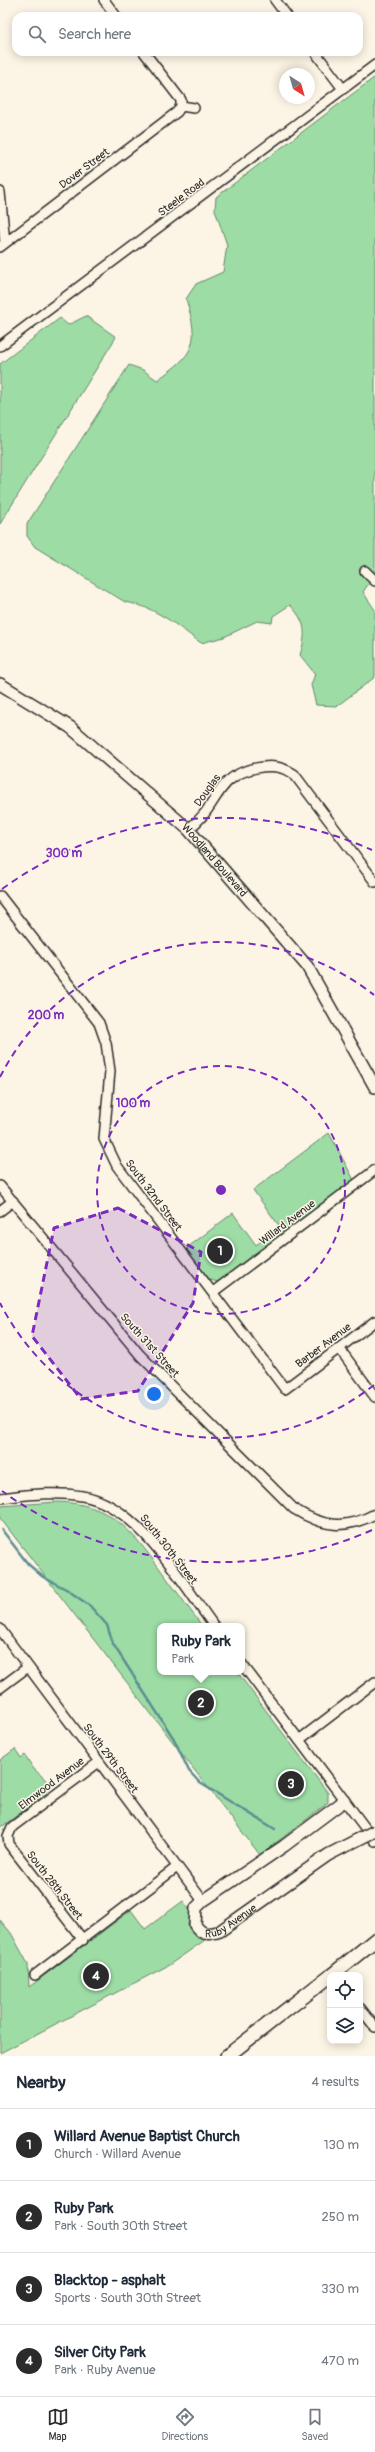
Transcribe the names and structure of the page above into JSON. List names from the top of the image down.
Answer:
{
  "streets": {
    "street": [
      "Dover Street",
      "Steele Road",
      "Douglas",
      "Woodland Boulevard",
      "South 32nd Street",
      "Willard Avenue",
      "South 31st Street",
      "Barber Avenue",
      "South 30th Street",
      "South 29th Street",
      "Elmwood Avenue",
      "South 28th Street",
      "Ruby Avenue"
    ]
  },
  "crossings": [
    ["Douglas", "Woodland Boulevard"],
    ["South 32nd Street", "Willard Avenue"],
    ["South 32nd Street", "Barber Avenue"],
    ["South 29th Street", "Elmwood Avenue"],
    ["South 29th Street", "Ruby Avenue"],
    ["Elmwood Avenue", "South 28th Street"]
  ],
  "north": "bottom right",
  "page": {
    "search": "Search here",
    "pins": [
      "1",
      "2",
      "3",
      "4"
    ],
    "popup": ["Ruby Park", "Park"],
    "heading": ["Nearby", "4 results"],
    "list": [
      {
        "mark": "1",
        "name": "Willard Avenue Baptist Church",
        "note": "Church · Willard Avenue",
        "value": "130 m"
      },
      {
        "mark": "2",
        "name": "Ruby Park",
        "note": "Park · South 30th Street",
        "value": "250 m"
      },
      {
        "mark": "3",
        "name": "Blacktop - asphalt",
        "note": "Sports · South 30th Street",
        "value": "330 m"
      },
      {
        "mark": "4",
        "name": "Silver City Park",
        "note": "Park · Ruby Avenue",
        "value": "470 m"
      }
    ],
    "nav": ["Map", "Directions", "Saved"]
  },
  "rings": ["300 m", "200 m", "100 m"]
}
